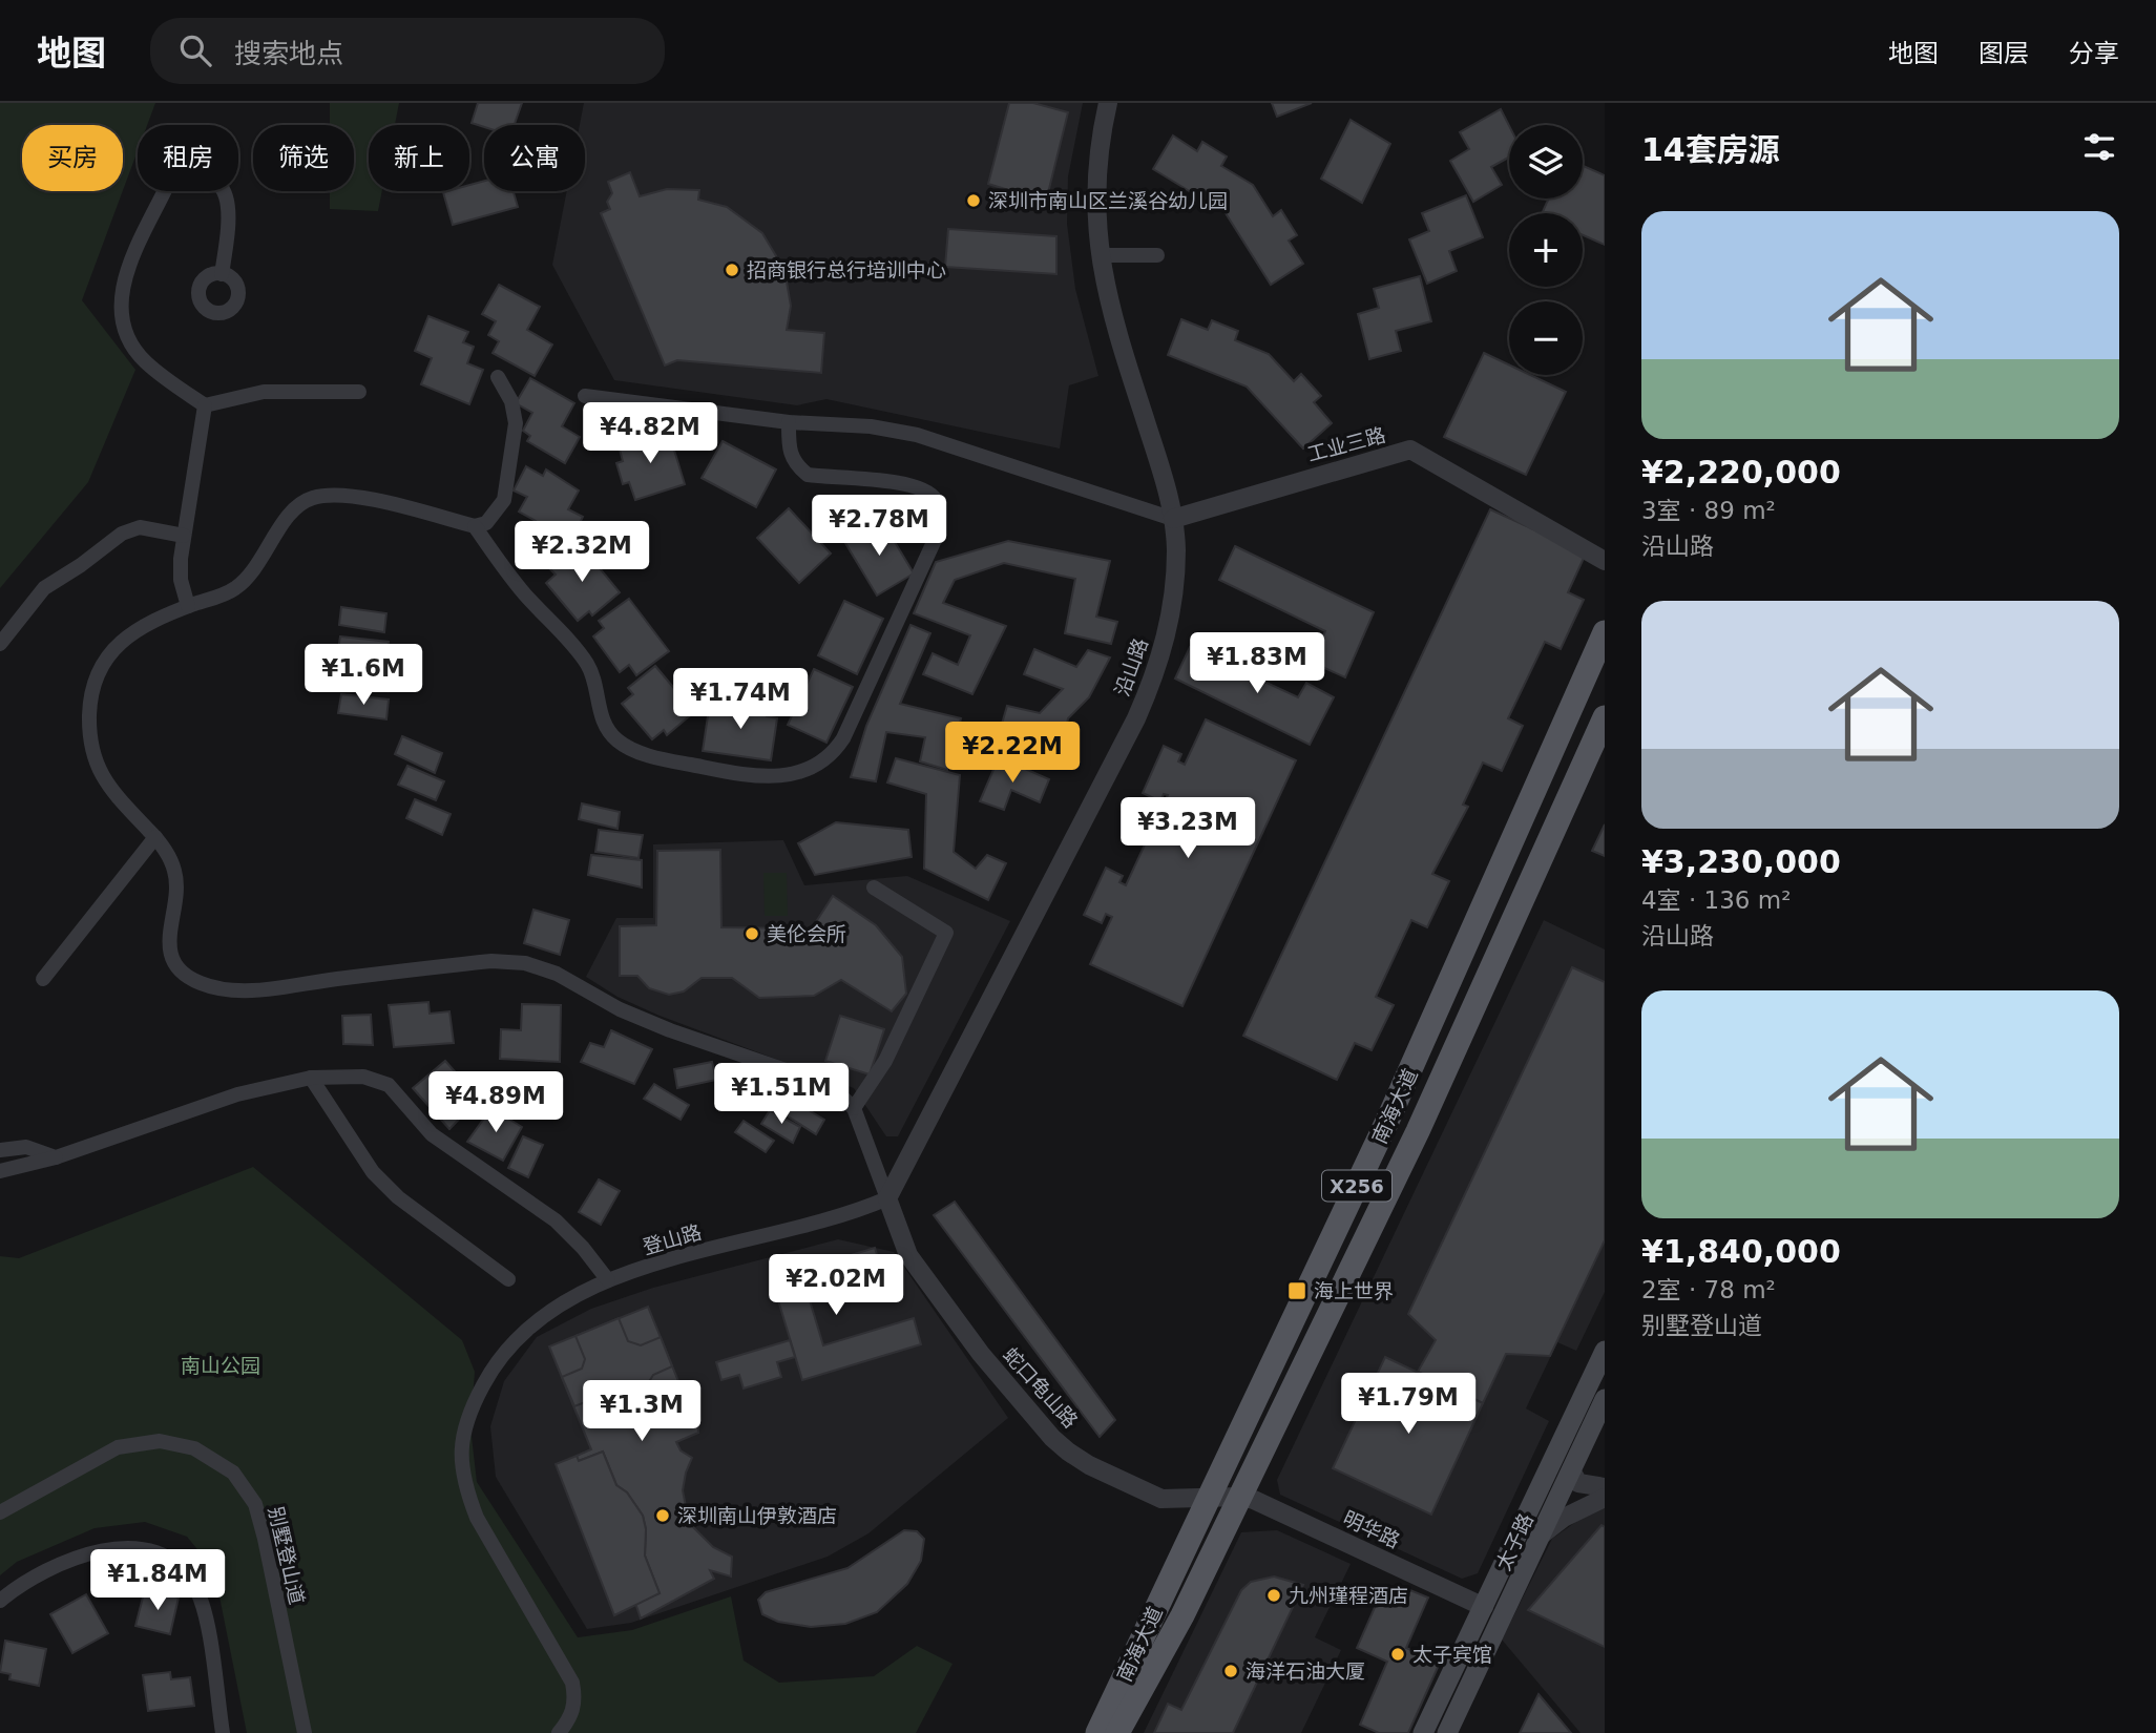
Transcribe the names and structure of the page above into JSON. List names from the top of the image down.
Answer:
{
  "streets": {
    "main road": ["南海大道", "X256", "太子路"],
    "street": [
      "工业三路",
      "沿山路",
      "登山路",
      "蛇口龟山路",
      "明华路",
      "别墅登山道"
    ]
  },
  "crossings": [
    ["工业三路", "沿山路"],
    ["沿山路", "登山路"],
    ["沿山路", "蛇口龟山路"],
    ["南海大道", "蛇口龟山路"],
    ["南海大道", "明华路"],
    ["登山路", "蛇口龟山路"],
    ["蛇口龟山路", "明华路"],
    ["明华路", "太子路"]
  ],
  "parks": ["南山公园"],
  "places": {
    "other": [
      "深圳市南山区兰溪谷幼儿园",
      "招商银行总行培训中心",
      "美伦会所",
      "深圳南山伊敦酒店",
      "九州瑾程酒店",
      "太子宾馆",
      "海洋石油大厦"
    ],
    "transit": ["海上世界"]
  },
  "page": {
    "header": "地图",
    "search": "搜索地点",
    "nav": ["地图", "图层", "分享"],
    "heading": "14套房源",
    "map_buttons": ["+", "−"],
    "chip": [
      "买房",
      "租房",
      "筛选",
      "新上",
      "公寓"
    ],
    "list": [
      {
        "name": "¥2,220,000",
        "note": "3室 · 89 m² · 沿山路"
      },
      {
        "name": "¥3,230,000",
        "note": "4室 · 136 m² · 沿山路"
      },
      {
        "name": "¥1,840,000",
        "note": "2室 · 78 m² · 别墅登山道"
      }
    ],
    "price": [
      "¥4.82M",
      "¥2.78M",
      "¥2.32M",
      "¥1.83M",
      "¥1.6M",
      "¥1.74M",
      "¥2.22M",
      "¥3.23M",
      "¥1.51M",
      "¥4.89M",
      "¥2.02M",
      "¥1.79M",
      "¥1.3M",
      "¥1.84M"
    ]
  }
}
